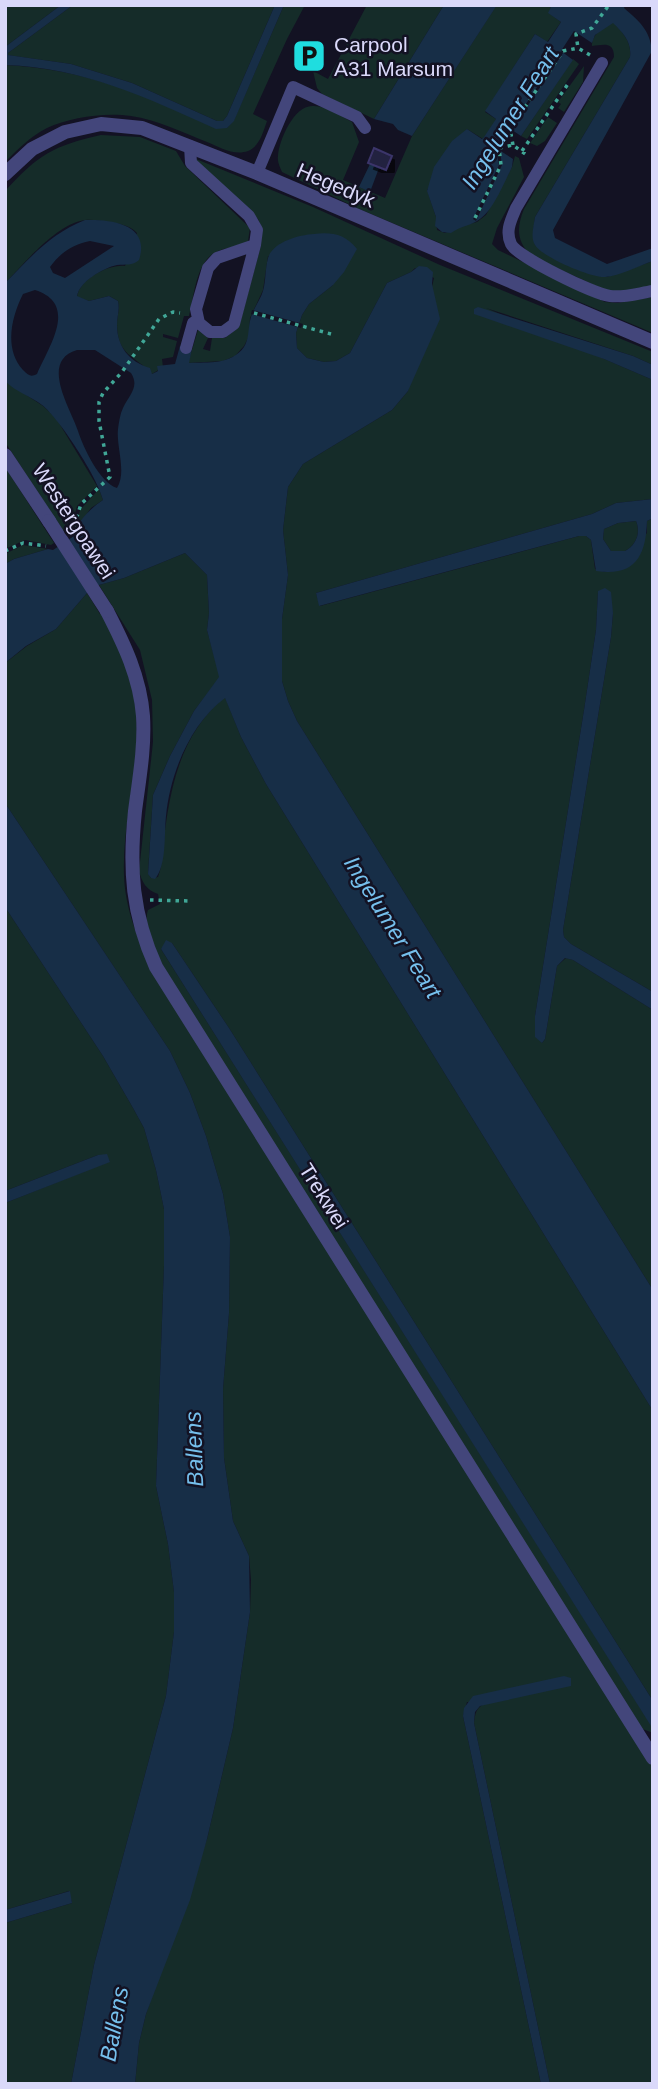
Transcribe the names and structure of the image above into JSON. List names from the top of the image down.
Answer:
{
  "streets": {
    "street": ["Hegedyk", "Westergoawei", "Trekwei"]
  },
  "crossings": [
    ["Westergoawei", "Trekwei"]
  ],
  "water": ["Ingelumer Feart", "Ballens"],
  "places": {
    "parking": ["Carpool A31 Marsum"]
  }
}
